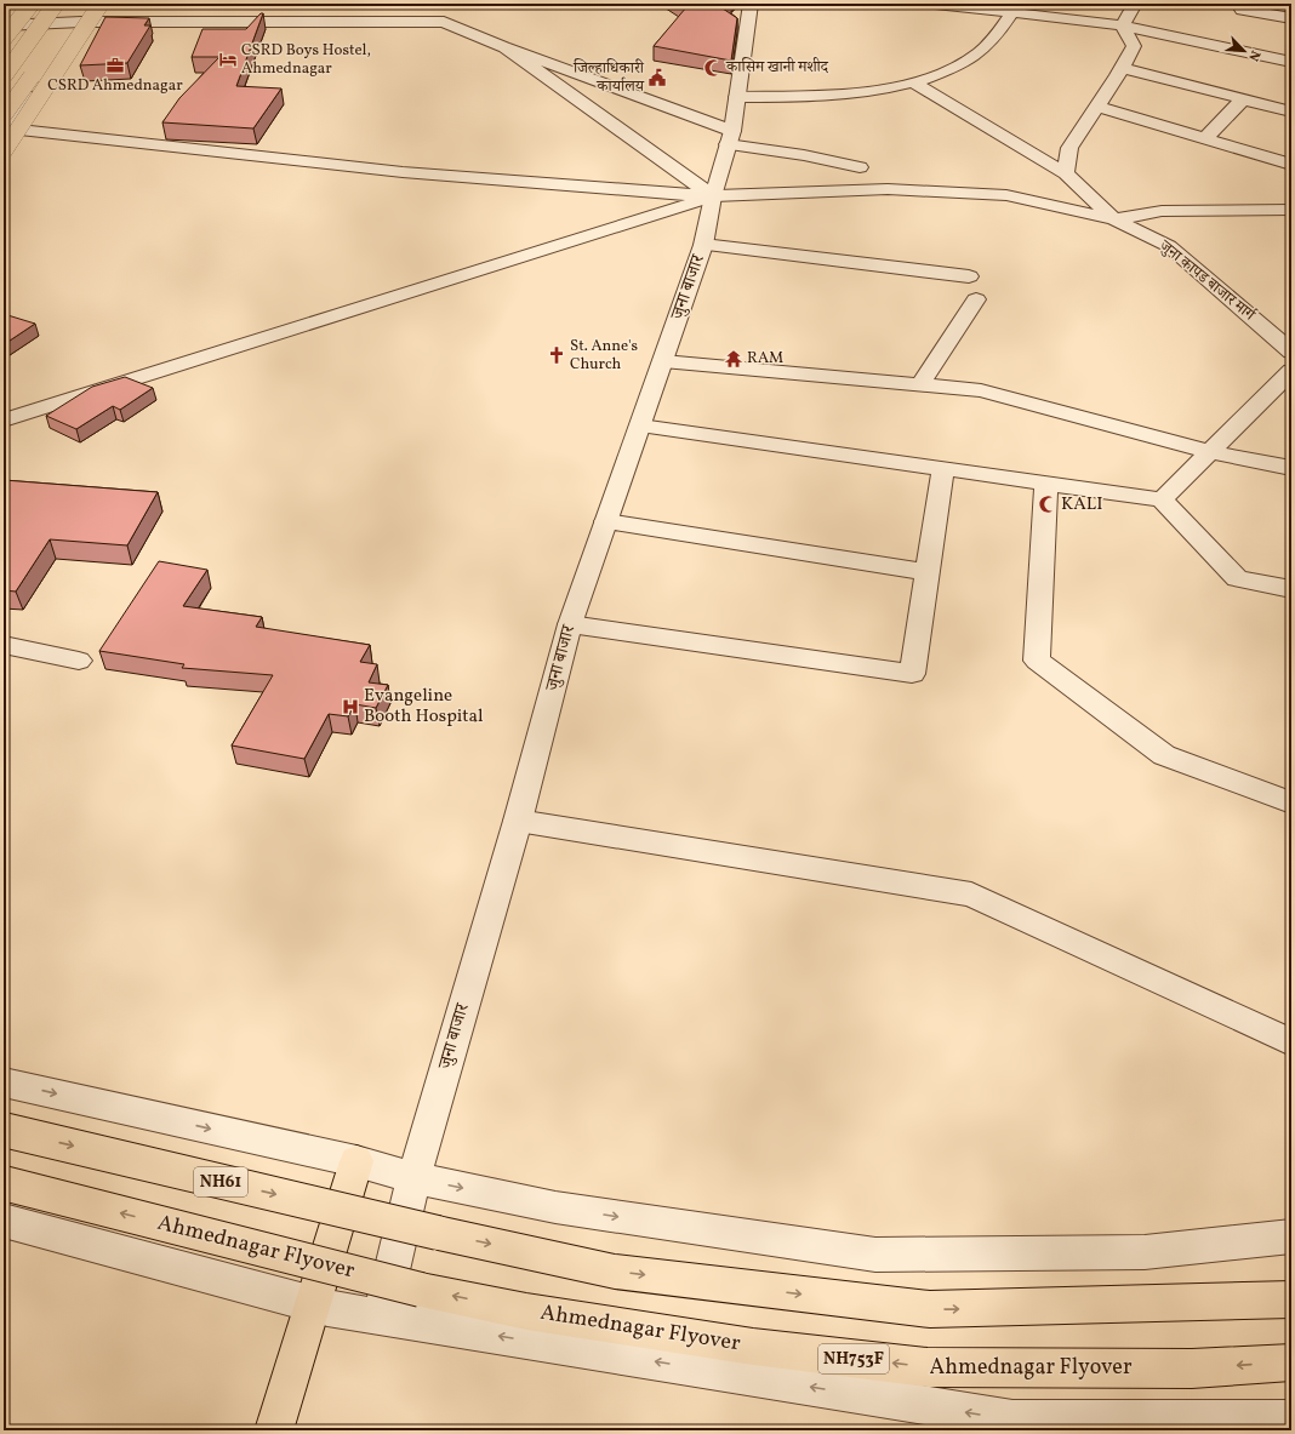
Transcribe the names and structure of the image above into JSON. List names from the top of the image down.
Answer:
{
  "streets": {
    "main road": ["NH61", "Ahmednagar Flyover", "NH753F"],
    "street": ["जुना कापड बाजार मार्ग", "जुना बाजार"]
  },
  "places": {
    "hotel": ["CSRD Boys Hostel, Ahmednagar"],
    "office": ["CSRD Ahmednagar"],
    "mosque": ["कासिम खानी मशीद", "KALI"],
    "public building": ["जिल्हाधिकारी कार्यालय"],
    "church": ["St. Anne's Church"],
    "temple": ["RAM"],
    "hospital": ["Evangeline Booth Hospital"]
  },
  "north": "bottom right"
}
